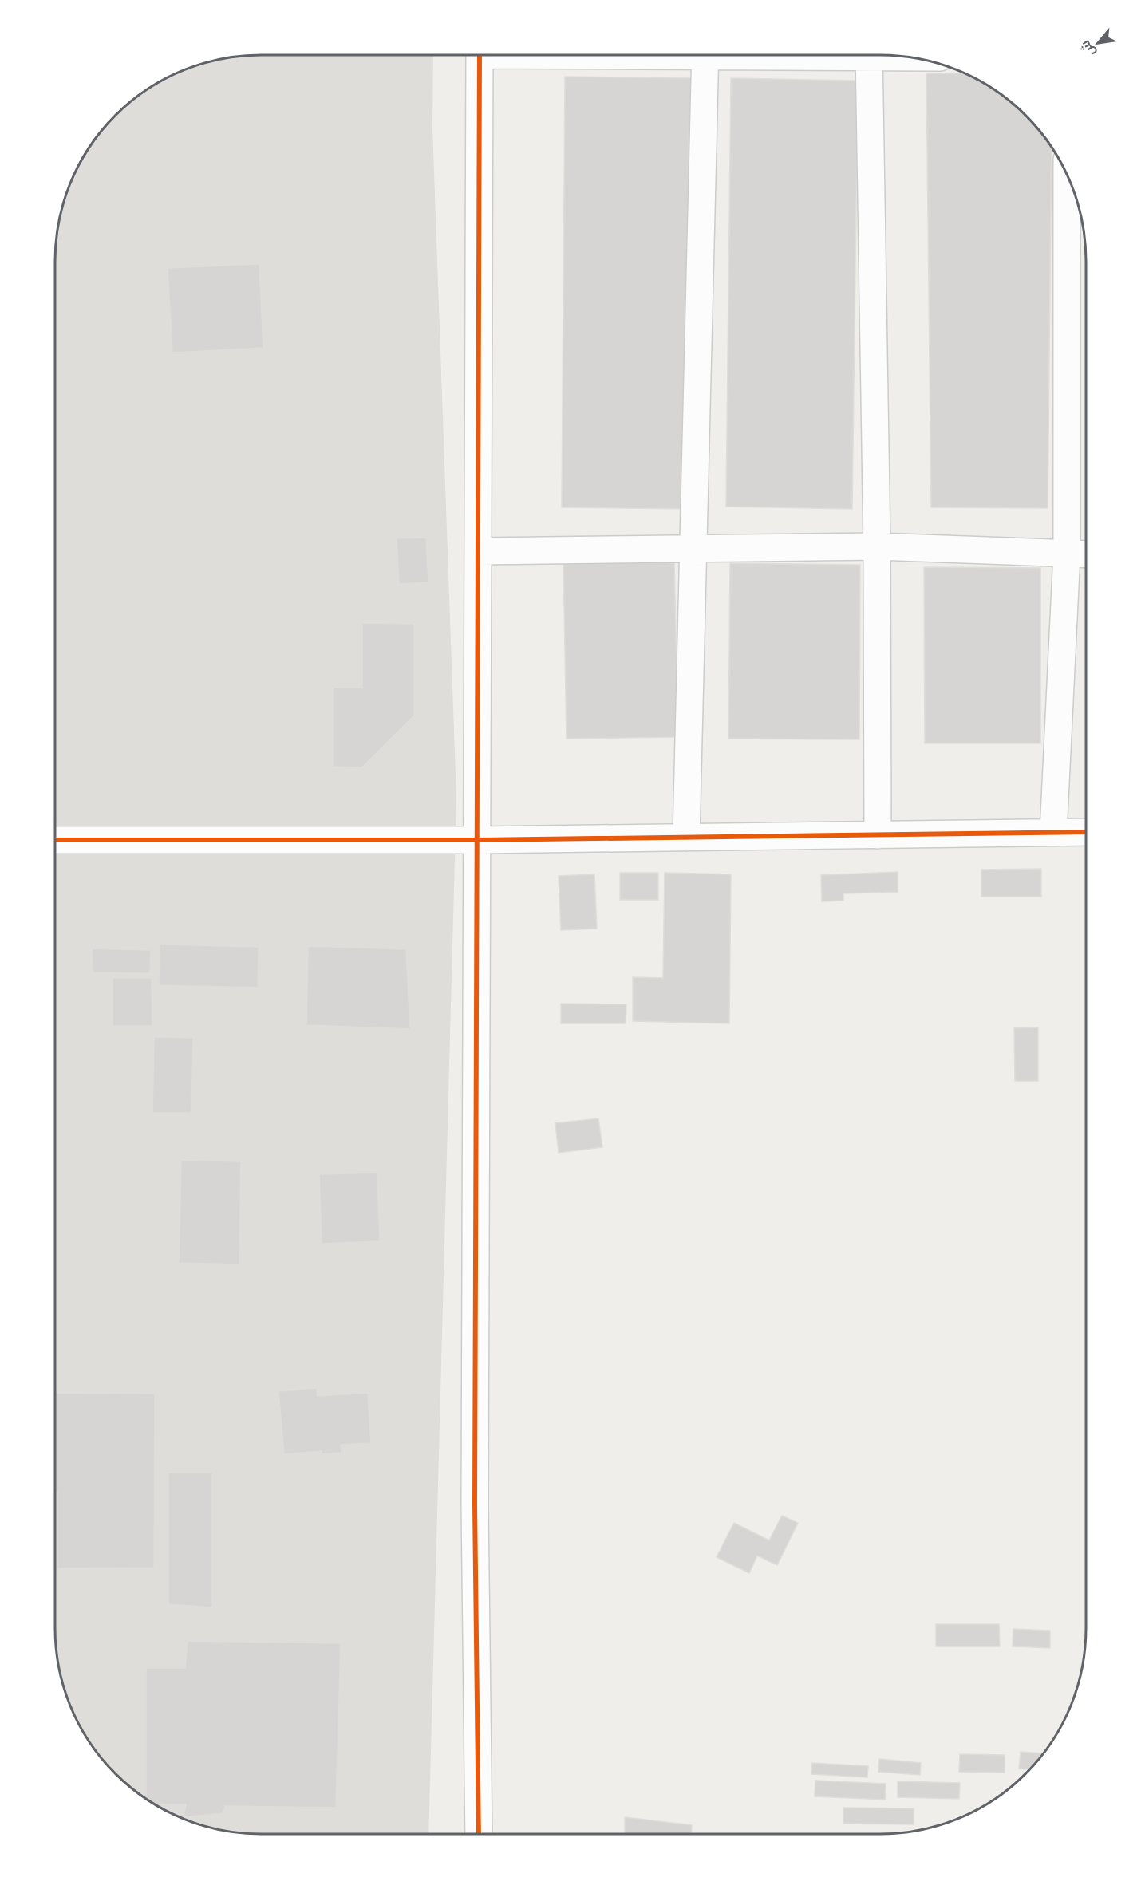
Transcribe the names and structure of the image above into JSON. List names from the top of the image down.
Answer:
{
  "north": "bottom left"
}
